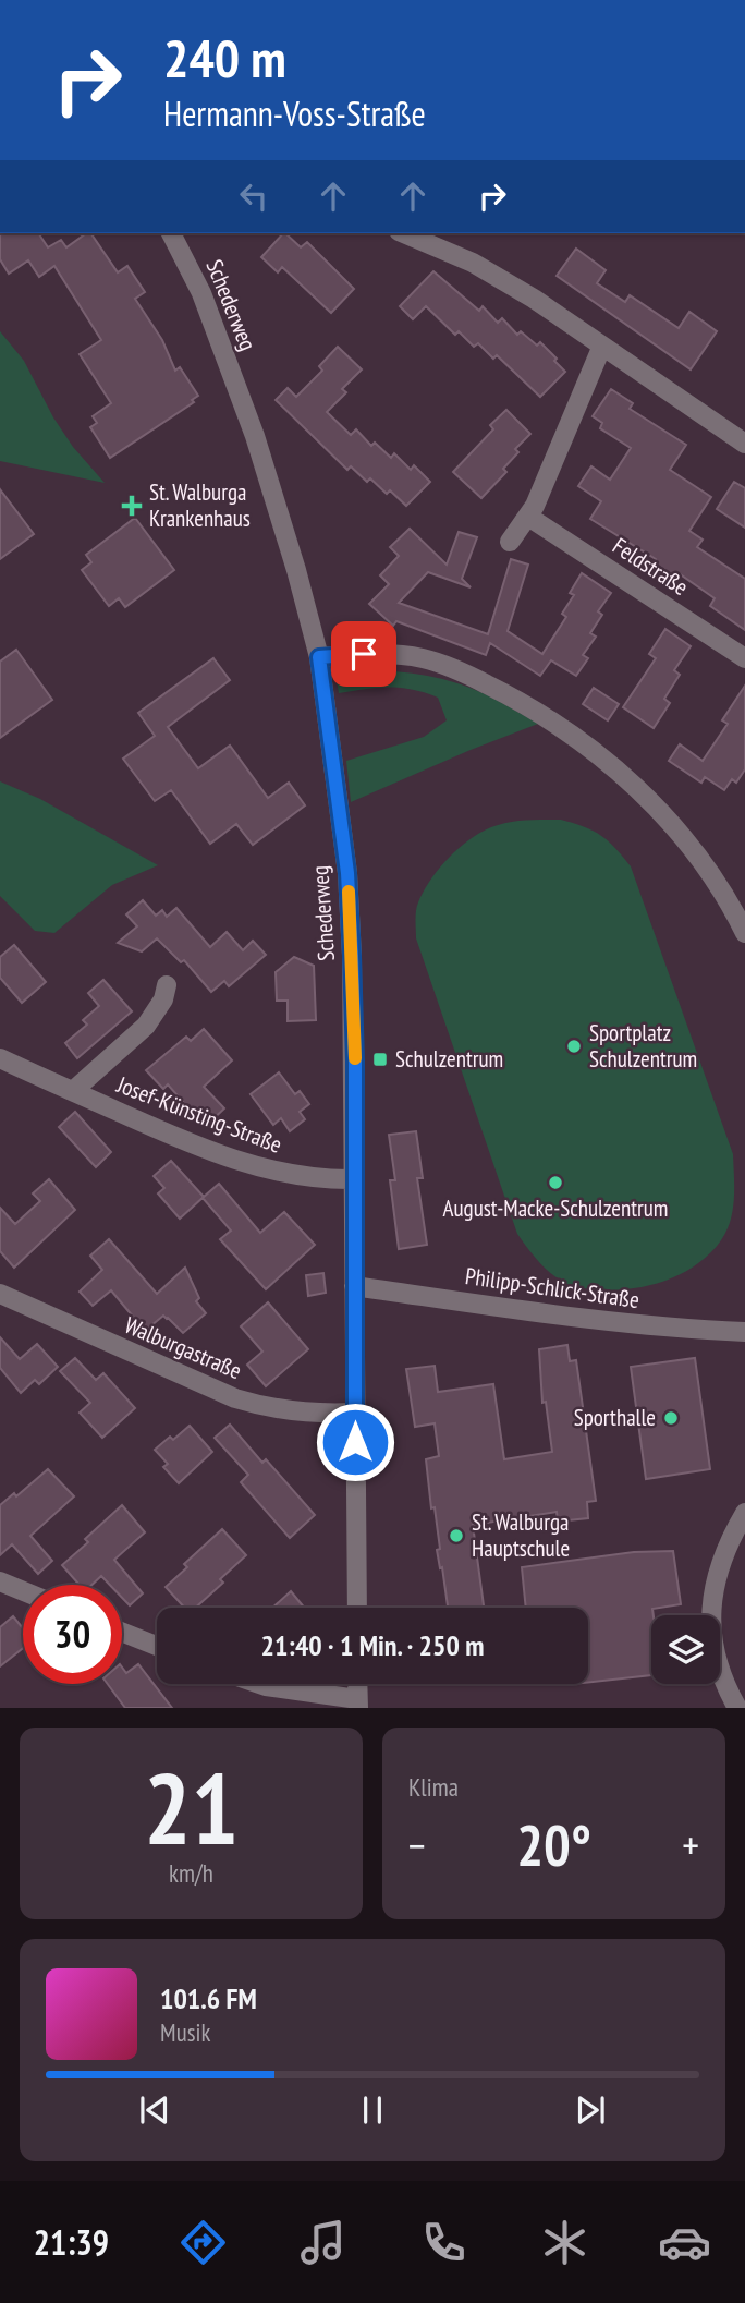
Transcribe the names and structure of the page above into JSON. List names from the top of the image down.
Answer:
{
  "streets": {
    "street": [
      "Schederweg",
      "Feldstraße",
      "Josef-Künsting-Straße",
      "Philipp-Schlick-Straße",
      "Walburgastraße"
    ]
  },
  "crossings": [
    ["Schederweg", "Josef-Künsting-Straße"],
    ["Schederweg", "Philipp-Schlick-Straße"],
    ["Schederweg", "Walburgastraße"]
  ],
  "places": {
    "health": ["St. Walburga Krankenhaus"],
    "other": [
      "Sportplatz Schulzentrum",
      "August-Macke-Schulzentrum",
      "Sporthalle",
      "St. Walburga Hauptschule"
    ],
    "transit": ["Schulzentrum"]
  },
  "page": {
    "turn": ["240 m", "Hermann-Voss-Straße"],
    "limit": "30",
    "trip": "21:40 · 1 Min. · 250 m",
    "tile": [
      ["21", "km/h"],
      "Klima"
    ],
    "heat": ["−", "20°", "+"],
    "song": ["101.6 FM", "Musik"],
    "tabs": "21:39"
  }
}
